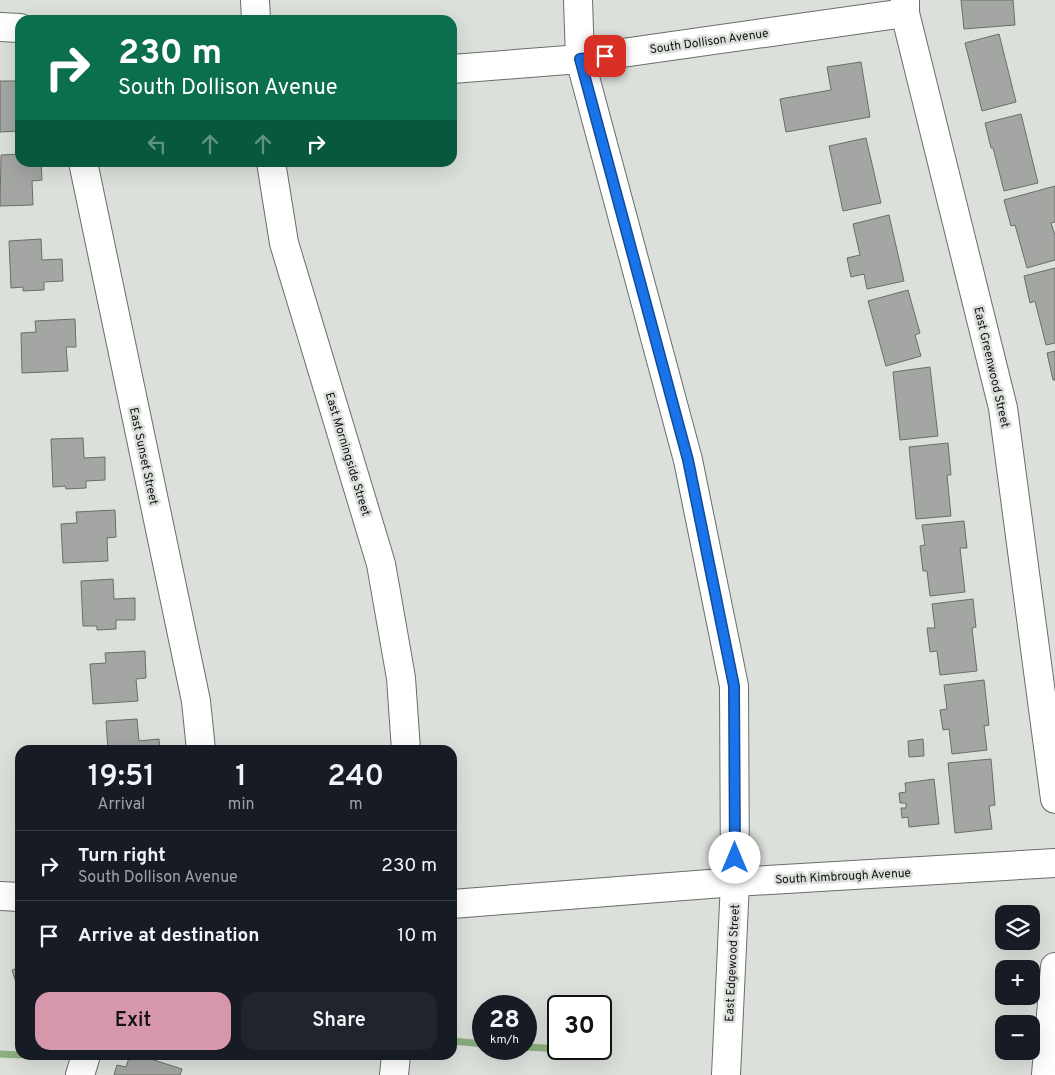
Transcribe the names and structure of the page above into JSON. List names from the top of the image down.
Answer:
{
  "streets": {
    "street": [
      "South Dollison Avenue",
      "East Greenwood Street",
      "East Morningside Street",
      "East Sunset Street",
      "South Kimbrough Avenue",
      "East Edgewood Street"
    ]
  },
  "crossings": [
    ["South Dollison Avenue", "East Greenwood Street"],
    ["South Dollison Avenue", "East Edgewood Street"],
    ["South Kimbrough Avenue", "East Edgewood Street"]
  ],
  "page": {
    "turn": ["230 m", "South Dollison Avenue"],
    "eta": [
      "19:51",
      "Arrival",
      "1",
      "min",
      "240",
      "m"
    ],
    "list": [
      {
        "name": "Turn right",
        "note": "South Dollison Avenue",
        "value": "230 m"
      },
      {
        "name": "Arrive at destination",
        "value": "10 m"
      }
    ],
    "map_buttons": ["+", "−"],
    "buttons": ["Exit", "Share"],
    "speed": "28 km/h",
    "limit": "30"
  }
}
